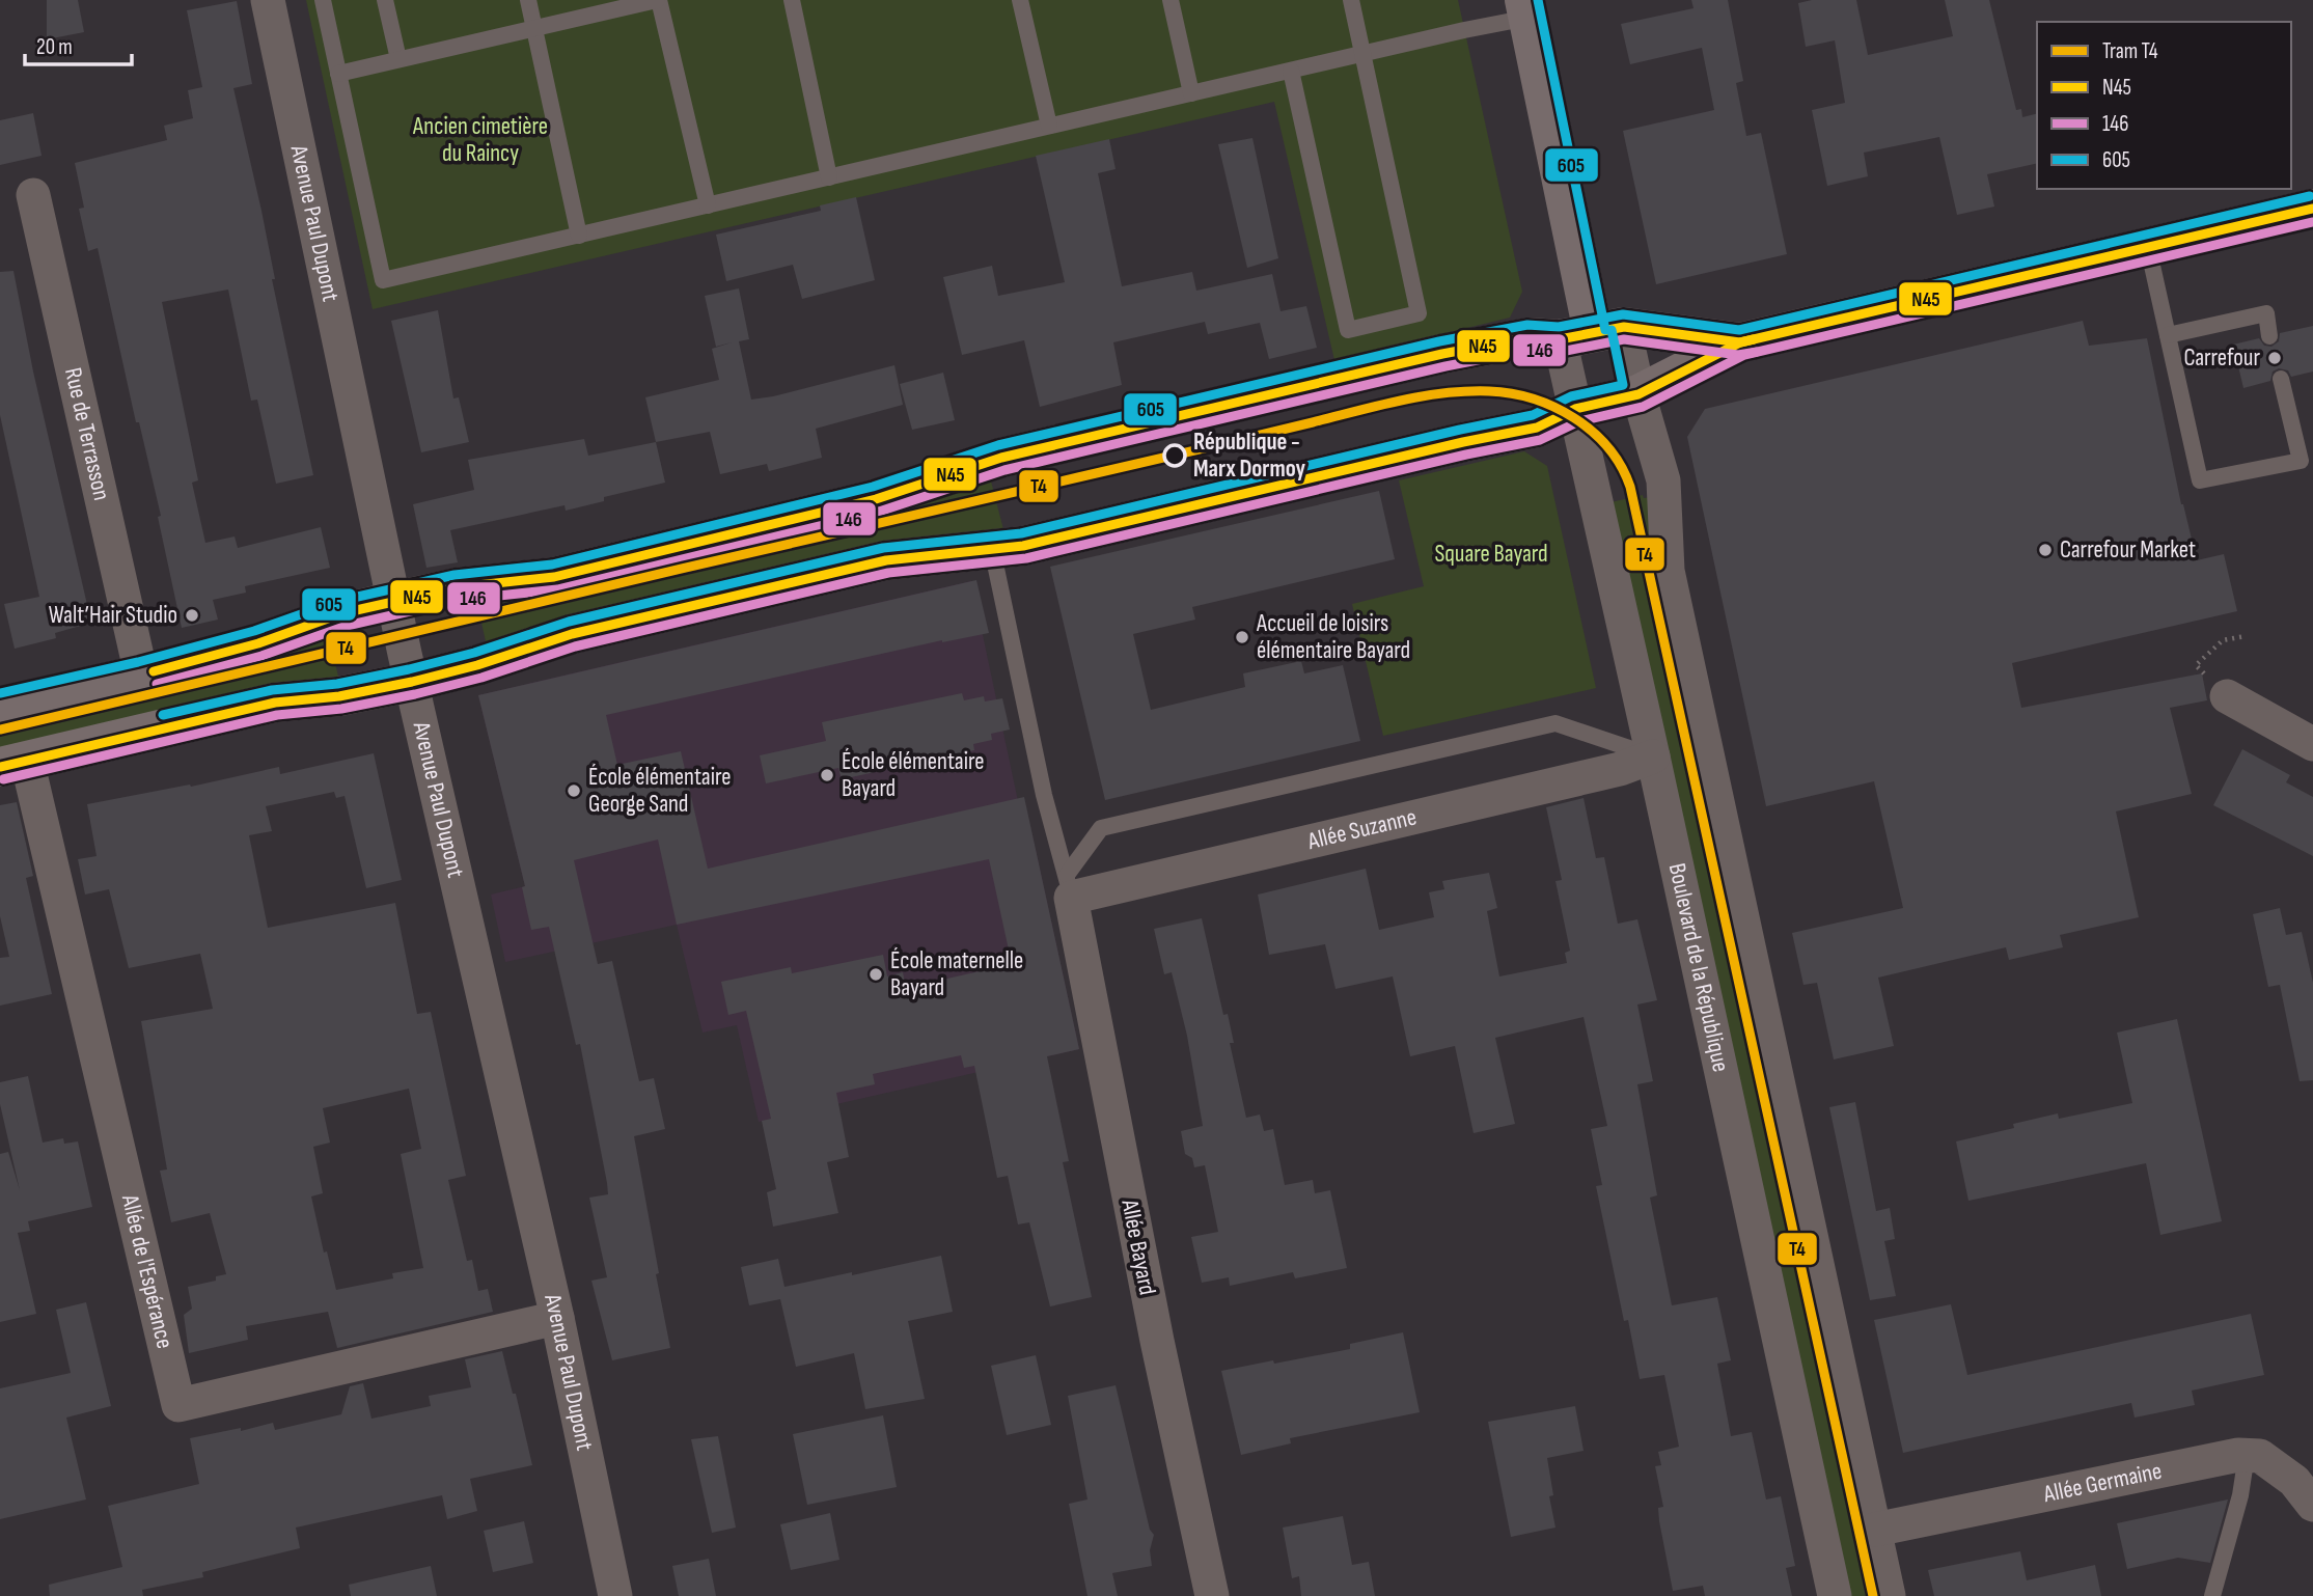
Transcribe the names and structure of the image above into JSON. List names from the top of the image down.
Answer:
{
  "streets": {
    "main road": ["Boulevard de la République"],
    "street": [
      "Avenue Paul Dupont",
      "Rue de Terrasson",
      "Allée Suzanne",
      "Allée Bayard",
      "Allée de l'Espérance",
      "Allée Germaine"
    ]
  },
  "crossings": [
    ["Avenue Paul Dupont", "Allée de l'Espérance"],
    ["Allée Suzanne", "Boulevard de la République"],
    ["Allée Suzanne", "Allée Bayard"],
    ["Boulevard de la République", "Allée Germaine"]
  ],
  "parks": ["Ancien cimetière du Raincy", "Square Bayard"],
  "places": [
    "Carrefour",
    "République - Marx Dormoy",
    "Carrefour Market",
    "Walt’Hair Studio",
    "Accueil de loisirs élémentaire Bayard",
    "École élémentaire Bayard",
    "École élémentaire George Sand",
    "École maternelle Bayard"
  ],
  "lines": [
    "transit line 605",
    "transit line N45",
    "transit line 146",
    "tram line T4"
  ],
  "legend": [
    "Tram T4",
    "N45",
    "146",
    "605"
  ],
  "scale_bar": "20 m"
}
